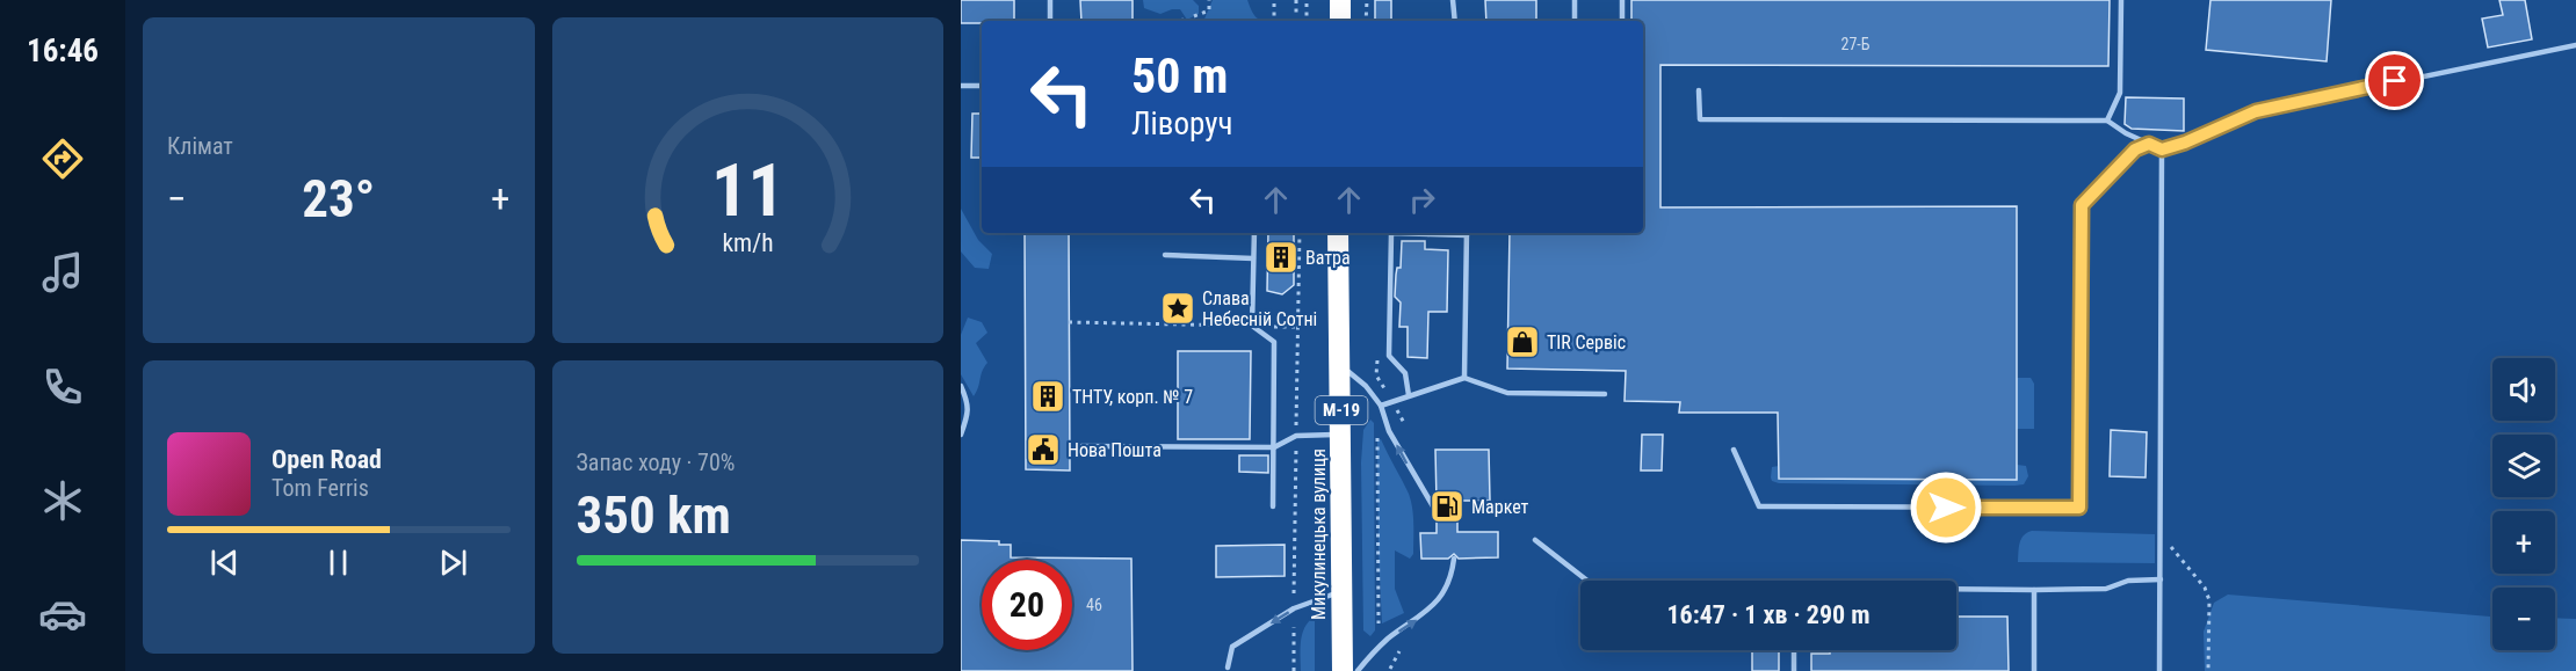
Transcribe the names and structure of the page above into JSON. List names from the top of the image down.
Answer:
{
  "streets": {
    "highway": ["М-19", "Микулинецька вулиця"]
  },
  "places": {
    "building": ["Ватра", "ТНТУ, корп. № 7"],
    "place": ["Слава Небесній Сотні"],
    "shop": ["TIR Сервіс"],
    "public building": ["Нова Пошта"],
    "fuel station": ["Маркет"]
  },
  "house_numbers": ["27-Б", "46"],
  "page": {
    "tabs": "16:46",
    "tile": [
      "Клімат",
      ["Запас ходу · 70%", "350 km"]
    ],
    "turn": ["50 m", "Ліворуч"],
    "heat": ["−", "23°", "+"],
    "map_buttons": ["+", "−"],
    "song": ["Open Road", "Tom Ferris"],
    "limit": "20",
    "trip": "16:47 · 1 хв · 290 m",
    "gauge": ["11", "km/h"]
  }
}
